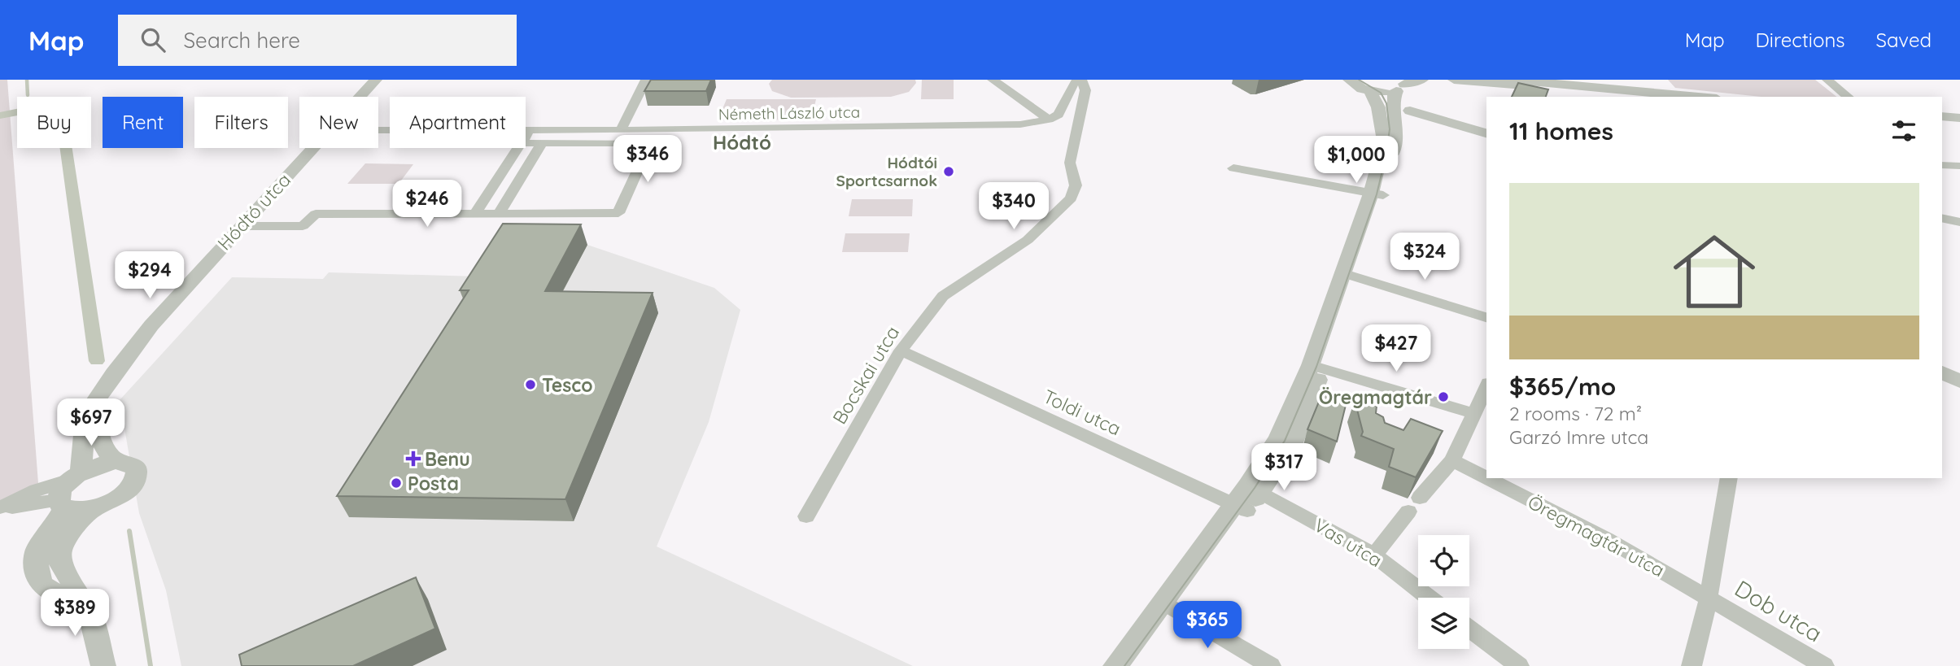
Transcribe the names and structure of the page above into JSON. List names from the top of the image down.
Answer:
{
  "streets": {
    "street": [
      "Németh László utca",
      "Hódtó utca",
      "Bocskai utca",
      "Toldi utca",
      "Öregmagtár utca",
      "Vas utca",
      "Dob utca"
    ]
  },
  "crossings": [
    ["Bocskai utca", "Toldi utca"],
    ["Öregmagtár utca", "Dob utca"]
  ],
  "districts": ["Hódtó"],
  "places": {
    "other": [
      "Hódtói Sportcsarnok",
      "Tesco",
      "Öregmagtár",
      "Posta"
    ],
    "health": ["Benu"]
  },
  "page": {
    "header": "Map",
    "search": "Search here",
    "nav": ["Map", "Directions", "Saved"],
    "chip": [
      "Buy",
      "Rent",
      "Filters",
      "New",
      "Apartment"
    ],
    "heading": "11 homes",
    "price": [
      "$346",
      "$1,000",
      "$246",
      "$340",
      "$324",
      "$294",
      "$427",
      "$697",
      "$317",
      "$389",
      "$365"
    ],
    "list": [
      {
        "name": "$365/mo",
        "note": "2 rooms · 72 m² · Garzó Imre utca"
      }
    ]
  }
}
